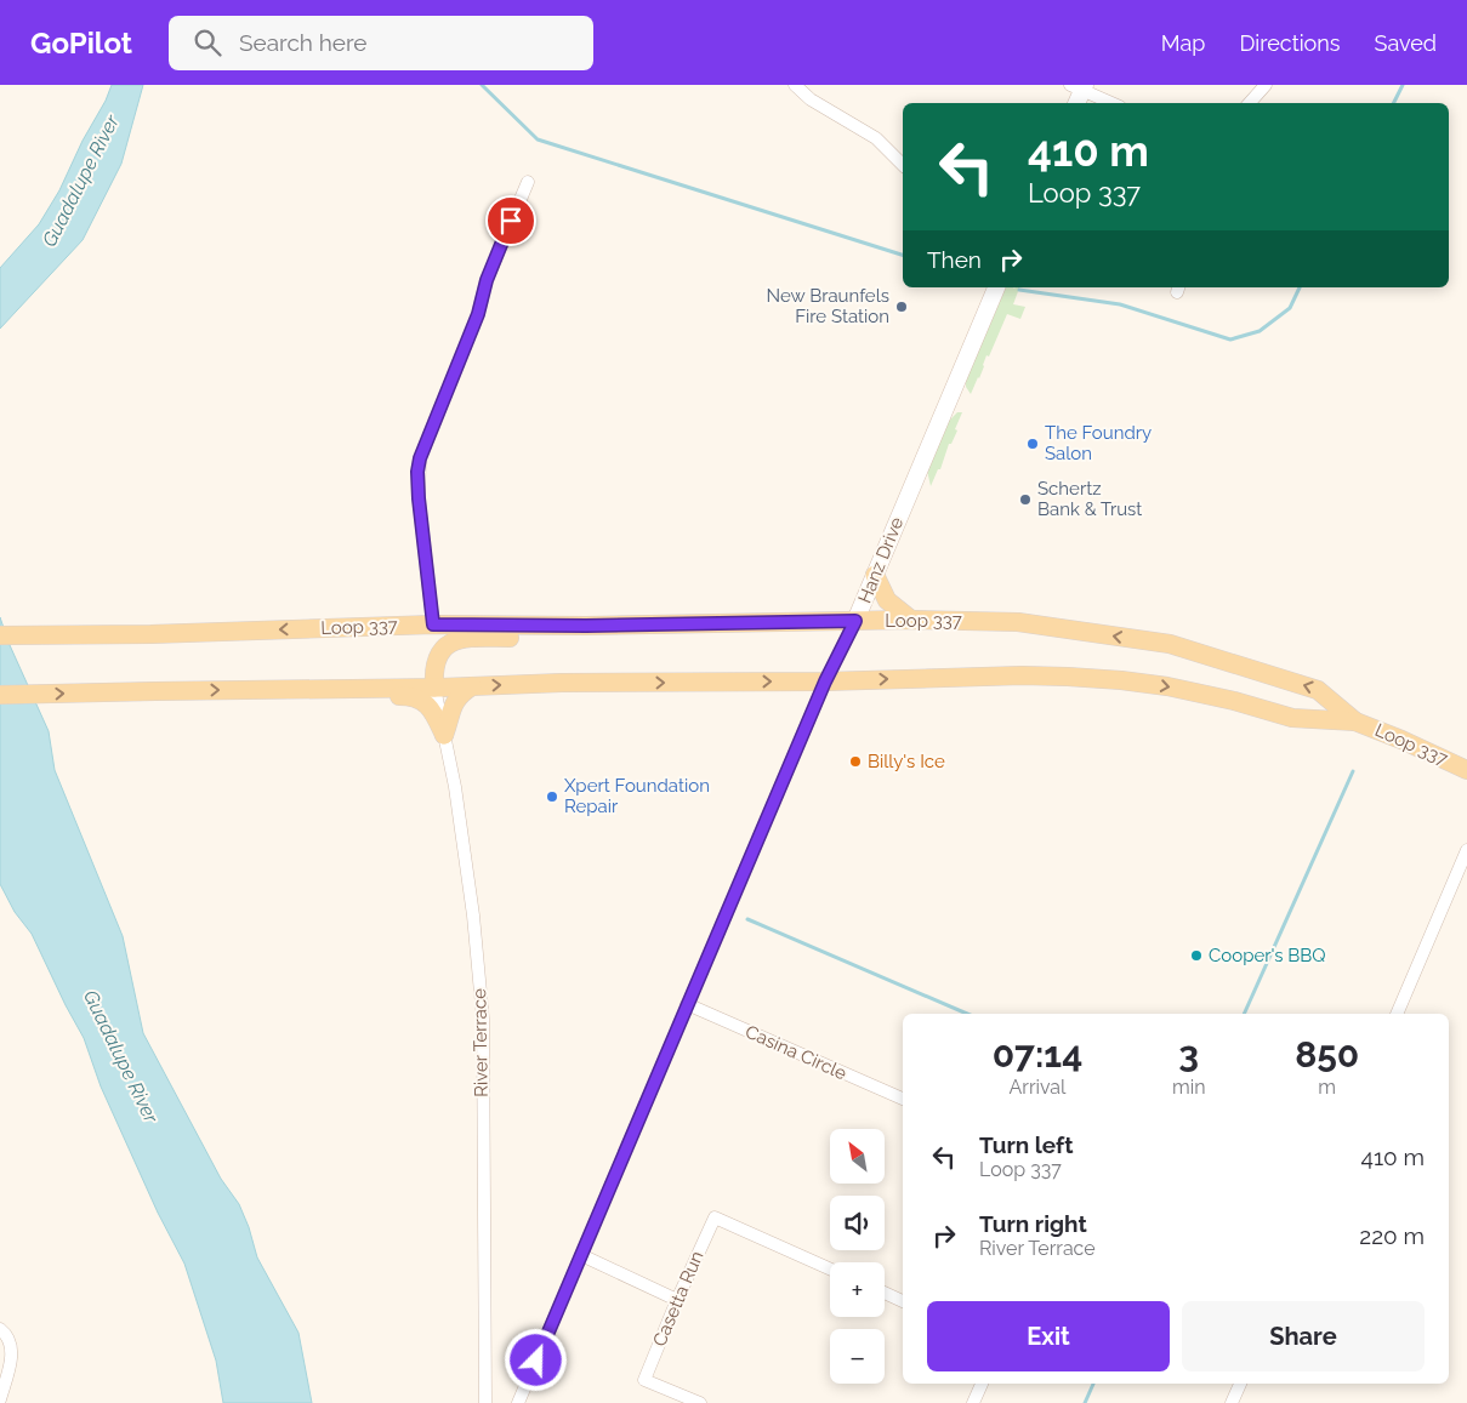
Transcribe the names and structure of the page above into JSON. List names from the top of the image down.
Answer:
{
  "streets": {
    "main road": ["Loop 337"],
    "street": [
      "Hanz Drive",
      "River Terrace",
      "Casina Circle",
      "Casetta Run"
    ]
  },
  "crossings": [
    ["Hanz Drive", "Loop 337"],
    ["Hanz Drive", "Casina Circle"],
    ["Loop 337", "River Terrace"]
  ],
  "water": ["Guadalupe River"],
  "places": [
    "New Braunfels Fire Station",
    "The Foundry Salon",
    "Schertz Bank & Trust",
    "Billy's Ice",
    "Xpert Foundation Repair",
    "Cooper's BBQ"
  ],
  "north": "top left",
  "page": {
    "header": "GoPilot",
    "search": "Search here",
    "nav": ["Map", "Directions", "Saved"],
    "turn": ["410 m", "Loop 337"],
    "then": "Then",
    "eta": [
      "07:14",
      "Arrival",
      "3",
      "min",
      "850",
      "m"
    ],
    "list": [
      {
        "name": "Turn left",
        "note": "Loop 337",
        "value": "410 m"
      },
      {
        "name": "Turn right",
        "note": "River Terrace",
        "value": "220 m"
      }
    ],
    "map_buttons": ["+", "−"],
    "buttons": ["Exit", "Share"]
  }
}
